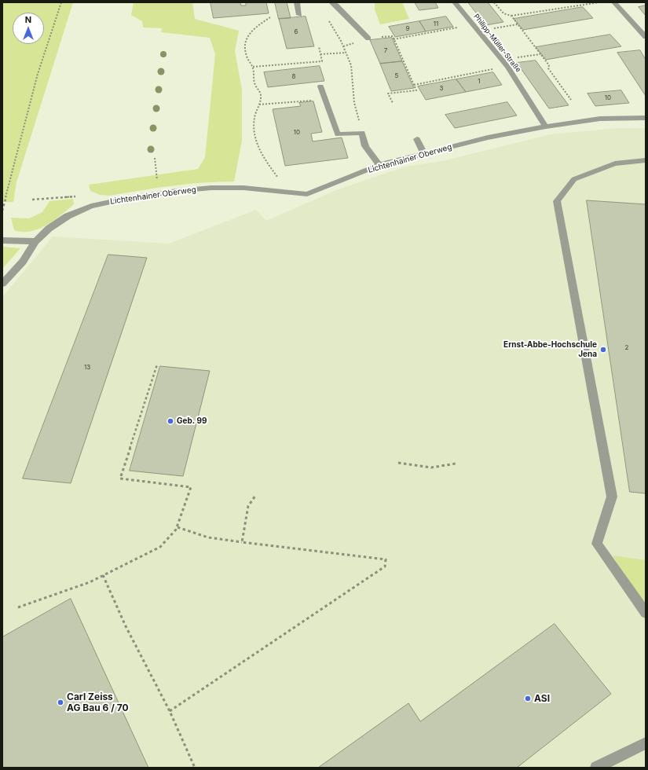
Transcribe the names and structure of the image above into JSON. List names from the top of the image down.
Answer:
{
  "streets": {
    "street": ["Philipp-Müller-Straße", "Lichtenhainer Oberweg"]
  },
  "crossings": [
    ["Philipp-Müller-Straße", "Lichtenhainer Oberweg"]
  ],
  "places": [
    "Ernst-Abbe-Hochschule Jena",
    "Geb. 99",
    "ASI",
    "Carl Zeiss AG Bau 6 / 70"
  ],
  "house_numbers": [
    "11",
    "9",
    "6",
    "7",
    "5",
    "8",
    "1",
    "3",
    "10",
    "10",
    "2",
    "13"
  ],
  "north": "top"
}
